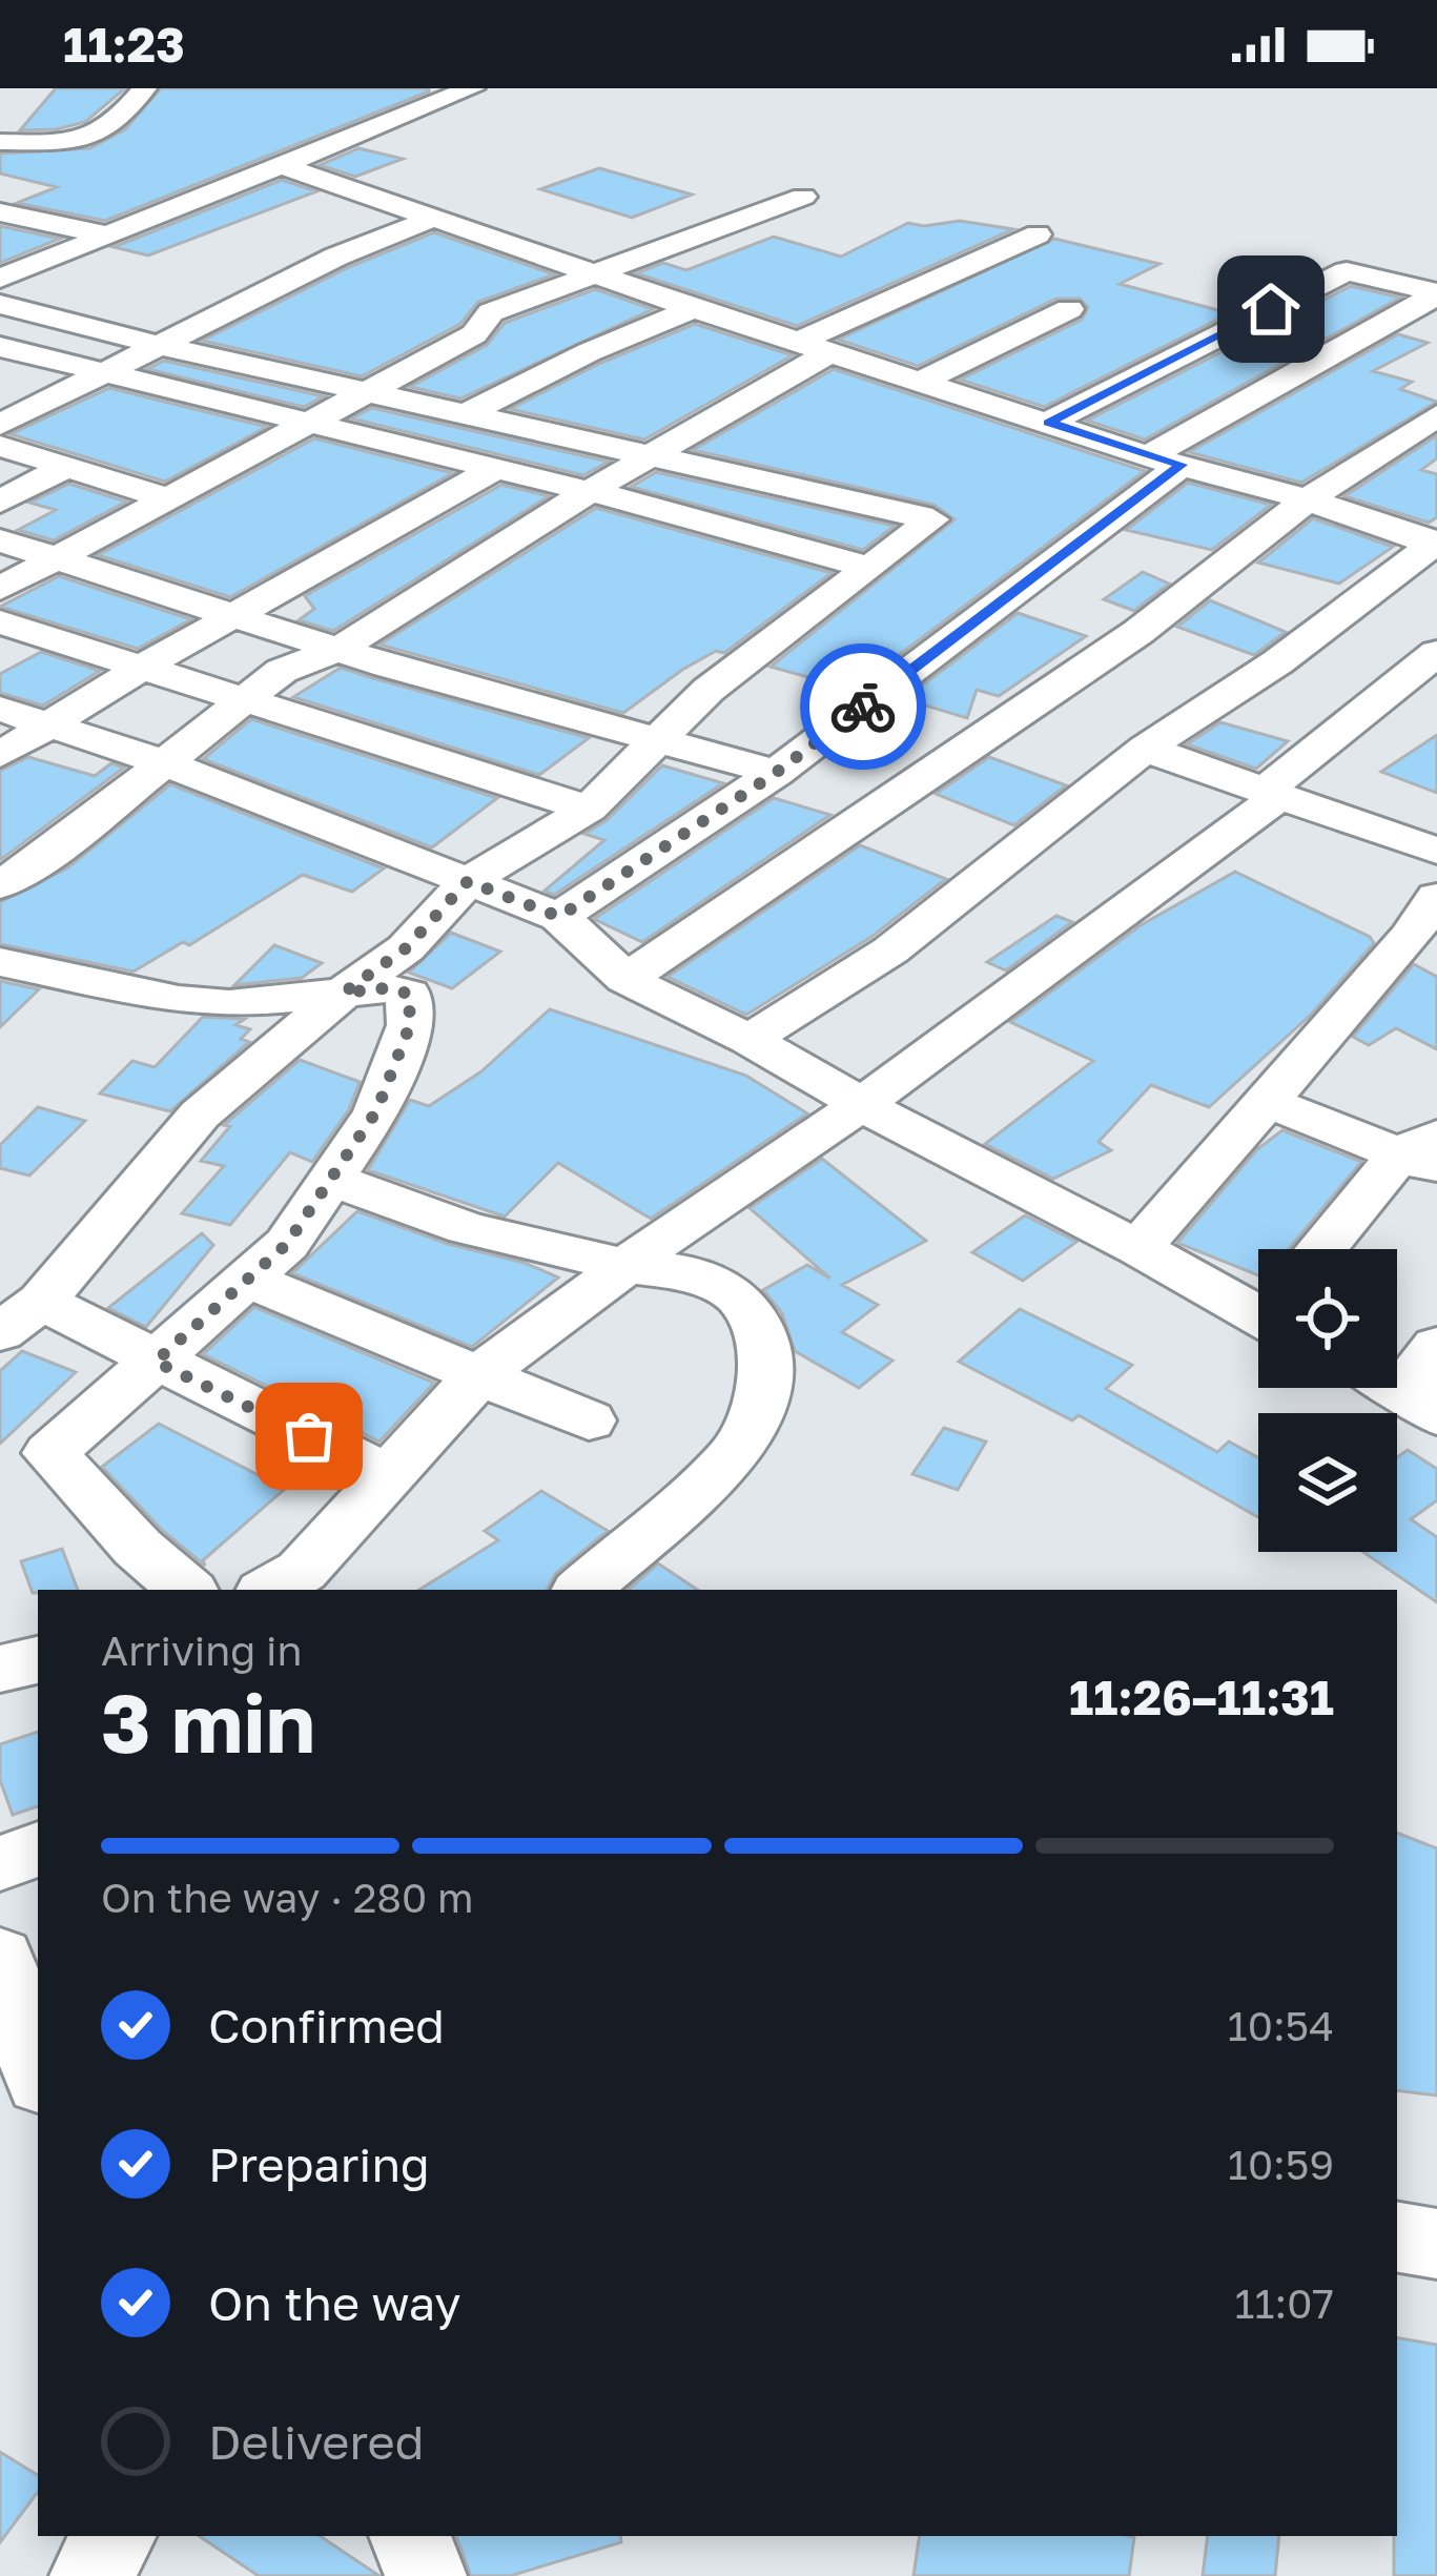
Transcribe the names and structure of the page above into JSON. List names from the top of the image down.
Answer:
{
  "page": {
    "status": "11:23",
    "heading": ["3 min", "Arriving in", "11:26–11:31"],
    "bar": "On the way · 280 m",
    "list": [
      ["Confirmed", "10:54"],
      ["Preparing", "10:59"],
      ["On the way", "11:07"],
      "Delivered"
    ]
  }
}
